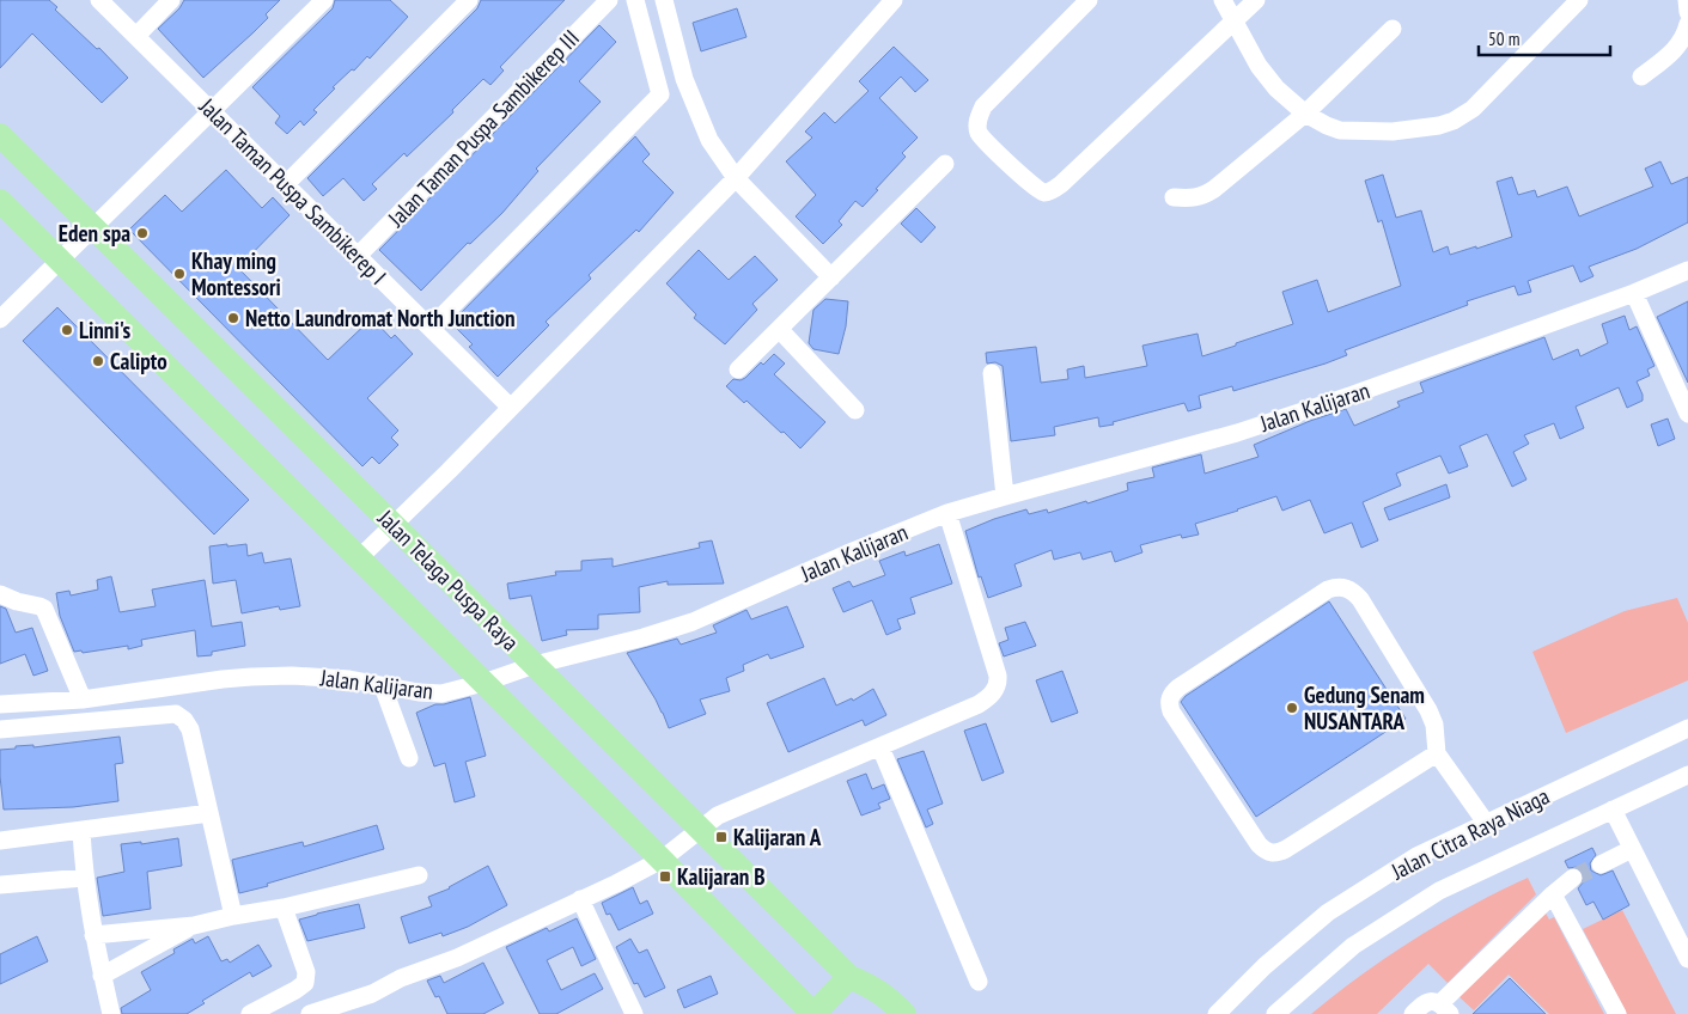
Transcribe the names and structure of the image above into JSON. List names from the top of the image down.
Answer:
{
  "streets": {
    "main road": ["Jalan Telaga Puspa Raya"],
    "street": [
      "Jalan Taman Puspa Sambikerep III",
      "Jalan Taman Puspa Sambikerep I",
      "Jalan Kalijaran",
      "Jalan Citra Raya Niaga"
    ]
  },
  "crossings": [
    ["Jalan Taman Puspa Sambikerep III", "Jalan Taman Puspa Sambikerep I"],
    ["Jalan Kalijaran", "Jalan Telaga Puspa Raya"]
  ],
  "places": {
    "other": [
      "Eden spa",
      "Khay ming Montessori",
      "Netto Laundromat North Junction",
      "Linni's",
      "Calipto",
      "Gedung Senam NUSANTARA"
    ],
    "transit": ["Kalijaran A", "Kalijaran B"]
  },
  "scale_bar": "50 m"
}
